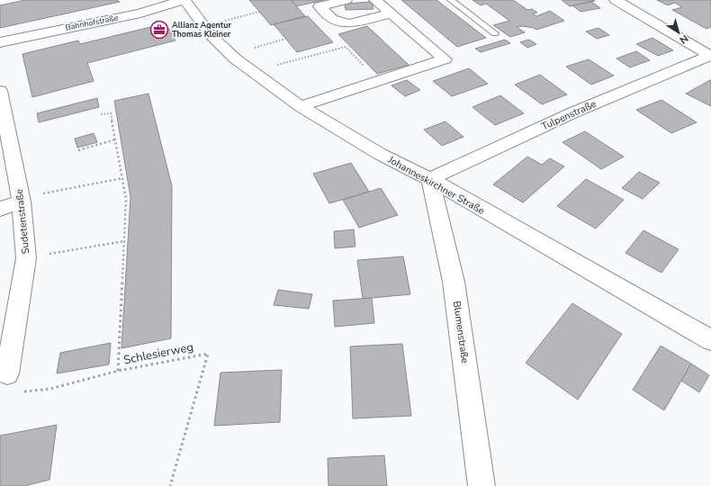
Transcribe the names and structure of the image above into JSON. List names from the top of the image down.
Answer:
{
  "streets": {
    "street": [
      "Bahnhofstraße",
      "Tulpenstraße",
      "Johanneskirchner Straße",
      "Sudetenstraße",
      "Blumenstraße"
    ],
    "path": ["Schlesierweg"]
  },
  "crossings": [
    ["Bahnhofstraße", "Johanneskirchner Straße"],
    ["Tulpenstraße", "Johanneskirchner Straße"],
    ["Tulpenstraße", "Blumenstraße"],
    ["Johanneskirchner Straße", "Blumenstraße"]
  ],
  "places": {
    "office": ["Allianz Agentur Thomas Kleiner"]
  },
  "north": "bottom right"
}
